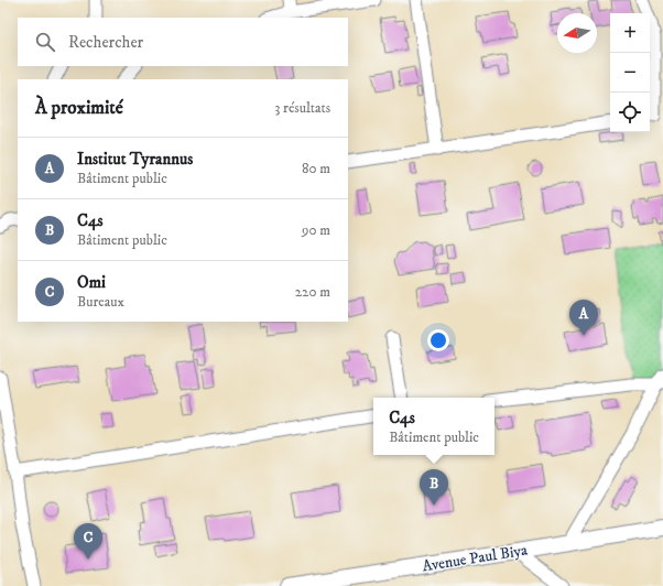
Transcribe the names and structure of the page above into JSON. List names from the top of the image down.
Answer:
{
  "streets": {
    "main road": ["Avenue Paul Biya"]
  },
  "north": "left",
  "page": {
    "map_buttons": ["+", "−"],
    "search": "Rechercher",
    "heading": ["À proximité", "3 résultats"],
    "list": [
      {
        "mark": "A",
        "name": "Institut Tyrannus",
        "note": "Bâtiment public",
        "value": "80 m"
      },
      {
        "mark": "B",
        "name": "C4s",
        "note": "Bâtiment public",
        "value": "90 m"
      },
      {
        "mark": "C",
        "name": "Omi",
        "note": "Bureaux",
        "value": "220 m"
      }
    ],
    "pins": ["A", "B", "C"],
    "popup": ["C4s", "Bâtiment public"]
  }
}
